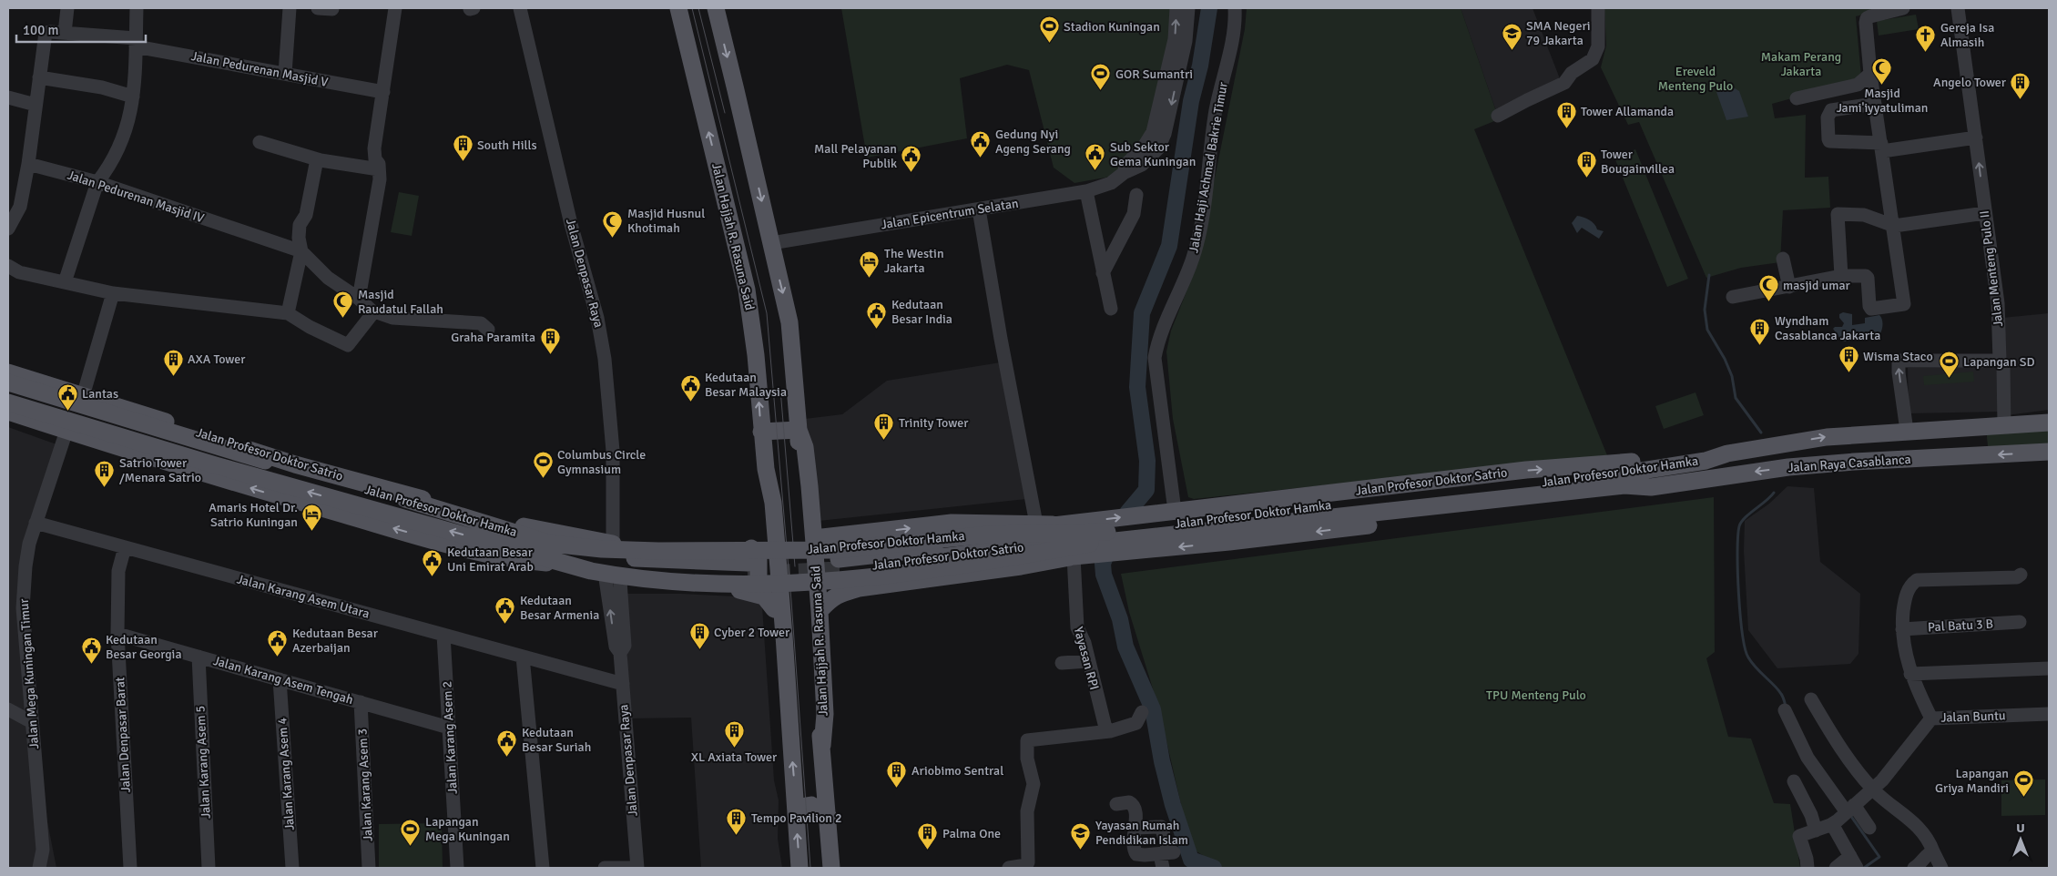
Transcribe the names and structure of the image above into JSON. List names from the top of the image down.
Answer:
{
  "streets": {
    "main road": [
      "Jalan Hajjah R. Rasuna Said",
      "Jalan Profesor Doktor Satrio",
      "Jalan Raya Casablanca",
      "Jalan Profesor Doktor Hamka"
    ],
    "street": [
      "Jalan Pedurenan Masjid V",
      "Jalan Haji Achmad Bakrie Timur",
      "Jalan Pedurenan Masjid IV",
      "Jalan Epicentrum Selatan",
      "Jalan Menteng Pulo II",
      "Jalan Denpasar Raya",
      "Jalan Karang Asem Utara",
      "Pal Batu 3 B",
      "Yayasan RPI",
      "Jalan Mega Kuningan Timur",
      "Jalan Karang Asem Tengah",
      "Jalan Buntu",
      "Jalan Denpasar Barat",
      "Jalan Karang Asem 2",
      "Jalan Karang Asem 5",
      "Jalan Karang Asem 4",
      "Jalan Karang Asem 3"
    ]
  },
  "crossings": [
    ["Jalan Haji Achmad Bakrie Timur", "Jalan Profesor Doktor Satrio"],
    ["Jalan Epicentrum Selatan", "Jalan Hajjah R. Rasuna Said"],
    ["Jalan Menteng Pulo II", "Jalan Raya Casablanca"],
    ["Jalan Denpasar Raya", "Jalan Karang Asem Utara"],
    ["Jalan Profesor Doktor Satrio", "Jalan Raya Casablanca"],
    ["Jalan Profesor Doktor Satrio", "Jalan Profesor Doktor Hamka"],
    ["Jalan Profesor Doktor Satrio", "Yayasan RPI"],
    ["Jalan Raya Casablanca", "Jalan Profesor Doktor Hamka"],
    ["Jalan Karang Asem Utara", "Jalan Mega Kuningan Timur"],
    ["Jalan Karang Asem Utara", "Jalan Denpasar Barat"],
    ["Jalan Karang Asem Utara", "Jalan Karang Asem 2"],
    ["Pal Batu 3 B", "Jalan Buntu"],
    ["Jalan Karang Asem Tengah", "Jalan Denpasar Barat"],
    ["Jalan Karang Asem Tengah", "Jalan Karang Asem 2"],
    ["Jalan Karang Asem Tengah", "Jalan Karang Asem 5"],
    ["Jalan Karang Asem Tengah", "Jalan Karang Asem 4"],
    ["Jalan Karang Asem Tengah", "Jalan Karang Asem 3"]
  ],
  "parks": ["Makam Perang Jakarta", "Ereveld Menteng Pulo", "TPU Menteng Pulo"],
  "places": {
    "sports": [
      "Stadion Kuningan",
      "GOR Sumantri",
      "Lapangan SD",
      "Columbus Circle Gymnasium",
      "Lapangan Griya Mandiri",
      "Lapangan Mega Kuningan"
    ],
    "school or university": ["SMA Negeri 79 Jakarta", "Yayasan Rumah Pendidikan Islam"],
    "church": ["Gereja Isa Almasih"],
    "mosque": [
      "Masjid Jami'iyyatuliman",
      "Masjid Husnul Khotimah",
      "masjid umar",
      "Masjid Raudatul Fallah"
    ],
    "building": [
      "Angelo Tower",
      "Tower Allamanda",
      "South Hills",
      "Tower Bougainvillea",
      "Wyndham Casablanca Jakarta",
      "Graha Paramita",
      "Wisma Staco",
      "AXA Tower",
      "Trinity Tower",
      "Satrio Tower /Menara Satrio",
      "Cyber 2 Tower",
      "XL Axiata Tower",
      "Ariobimo Sentral",
      "Tempo Pavilion 2",
      "Palma One"
    ],
    "public building": [
      "Gedung Nyi Ageng Serang",
      "Sub Sektor Gema Kuningan",
      "Mall Pelayanan Publik",
      "Kedutaan Besar India",
      "Kedutaan Besar Malaysia",
      "Lantas",
      "Kedutaan Besar Uni Emirat Arab",
      "Kedutaan Besar Armenia",
      "Kedutaan Besar Azerbaijan",
      "Kedutaan Besar Georgia",
      "Kedutaan Besar Suriah"
    ],
    "hotel": ["The Westin Jakarta", "Amaris Hotel Dr. Satrio Kuningan"]
  },
  "scale_bar": "100 m",
  "north": "top"
}
